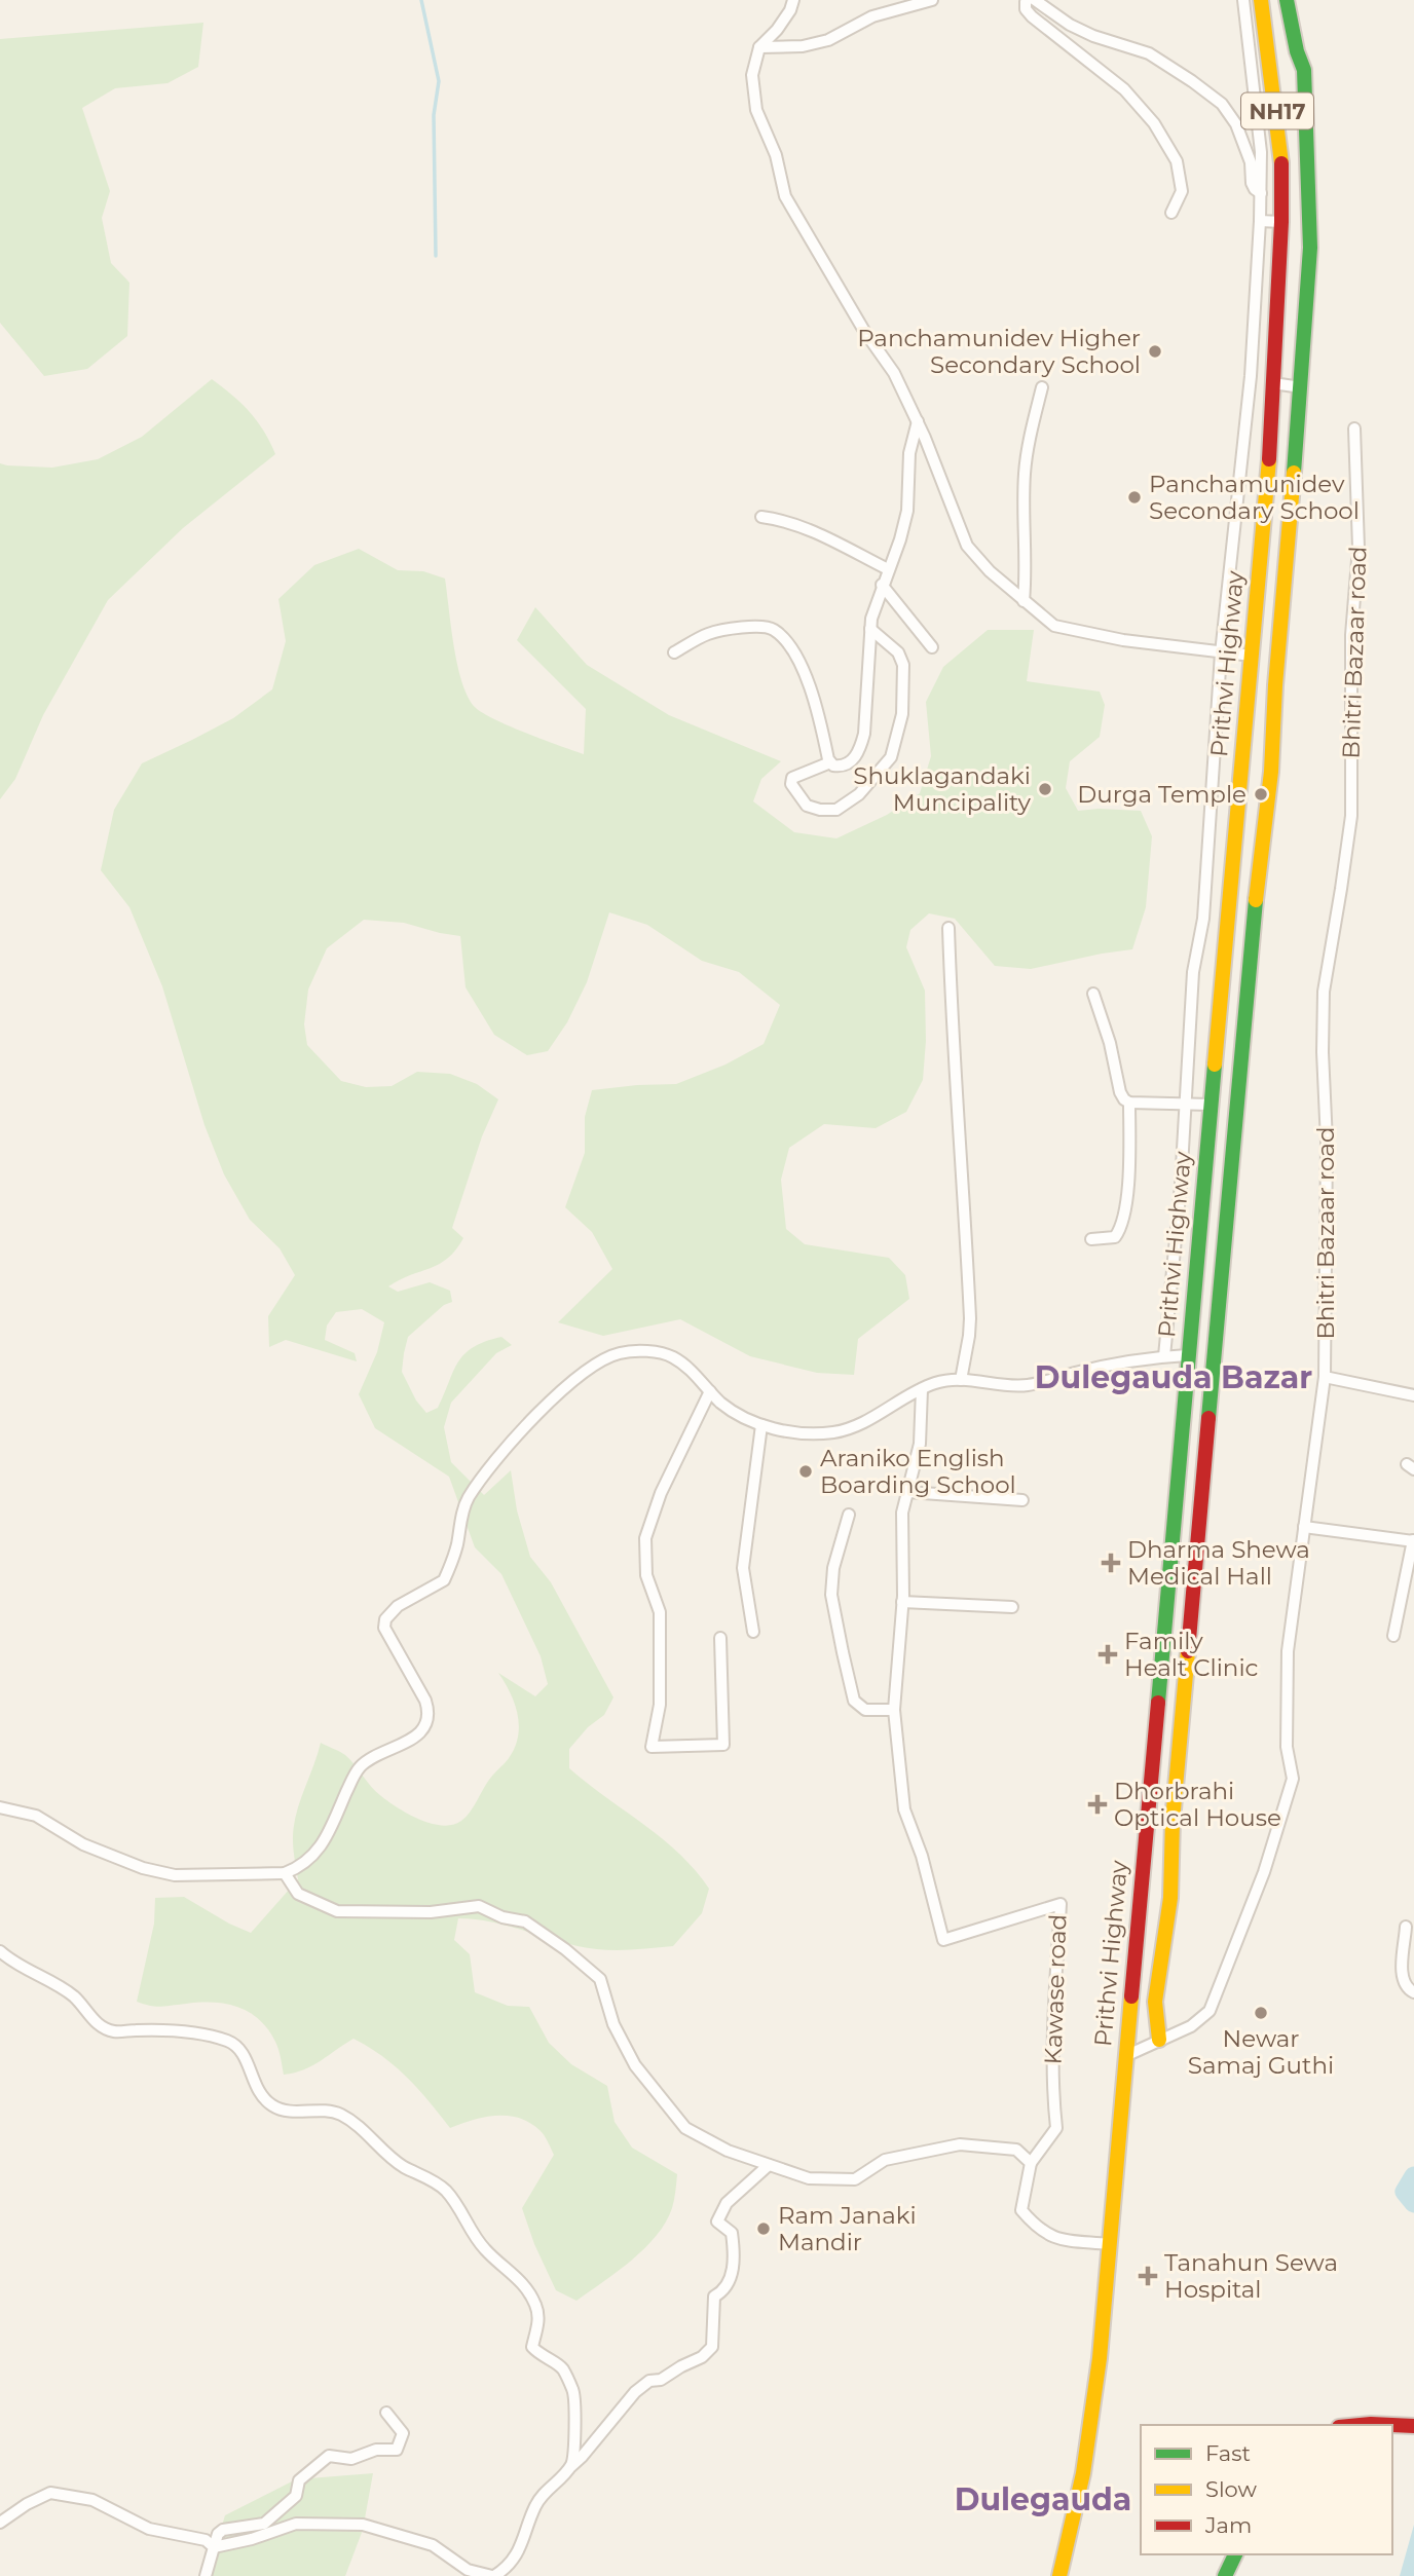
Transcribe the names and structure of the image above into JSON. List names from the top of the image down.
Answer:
{
  "streets": {
    "main road": ["NH17", "Prithvi Highway"],
    "street": ["Bhitri Bazaar road", "Kawase road"]
  },
  "crossings": [
    ["Bhitri Bazaar road", "Prithvi Highway"],
    ["Prithvi Highway", "Kawase road"]
  ],
  "districts": ["Dulegauda Bazar", "Dulegauda"],
  "places": {
    "other": [
      "Panchamunidev Higher Secondary School",
      "Panchamunidev Secondary School",
      "Shuklagandaki Muncipality",
      "Durga Temple",
      "Araniko English Boarding School",
      "Newar Samaj Guthi",
      "Ram Janaki Mandir"
    ],
    "health": [
      "Dharma Shewa Medical Hall",
      "Family Healt Clinic",
      "Dhorbrahi Optical House",
      "Tanahun Sewa Hospital"
    ]
  },
  "legend": ["Fast", "Slow", "Jam"]
}
